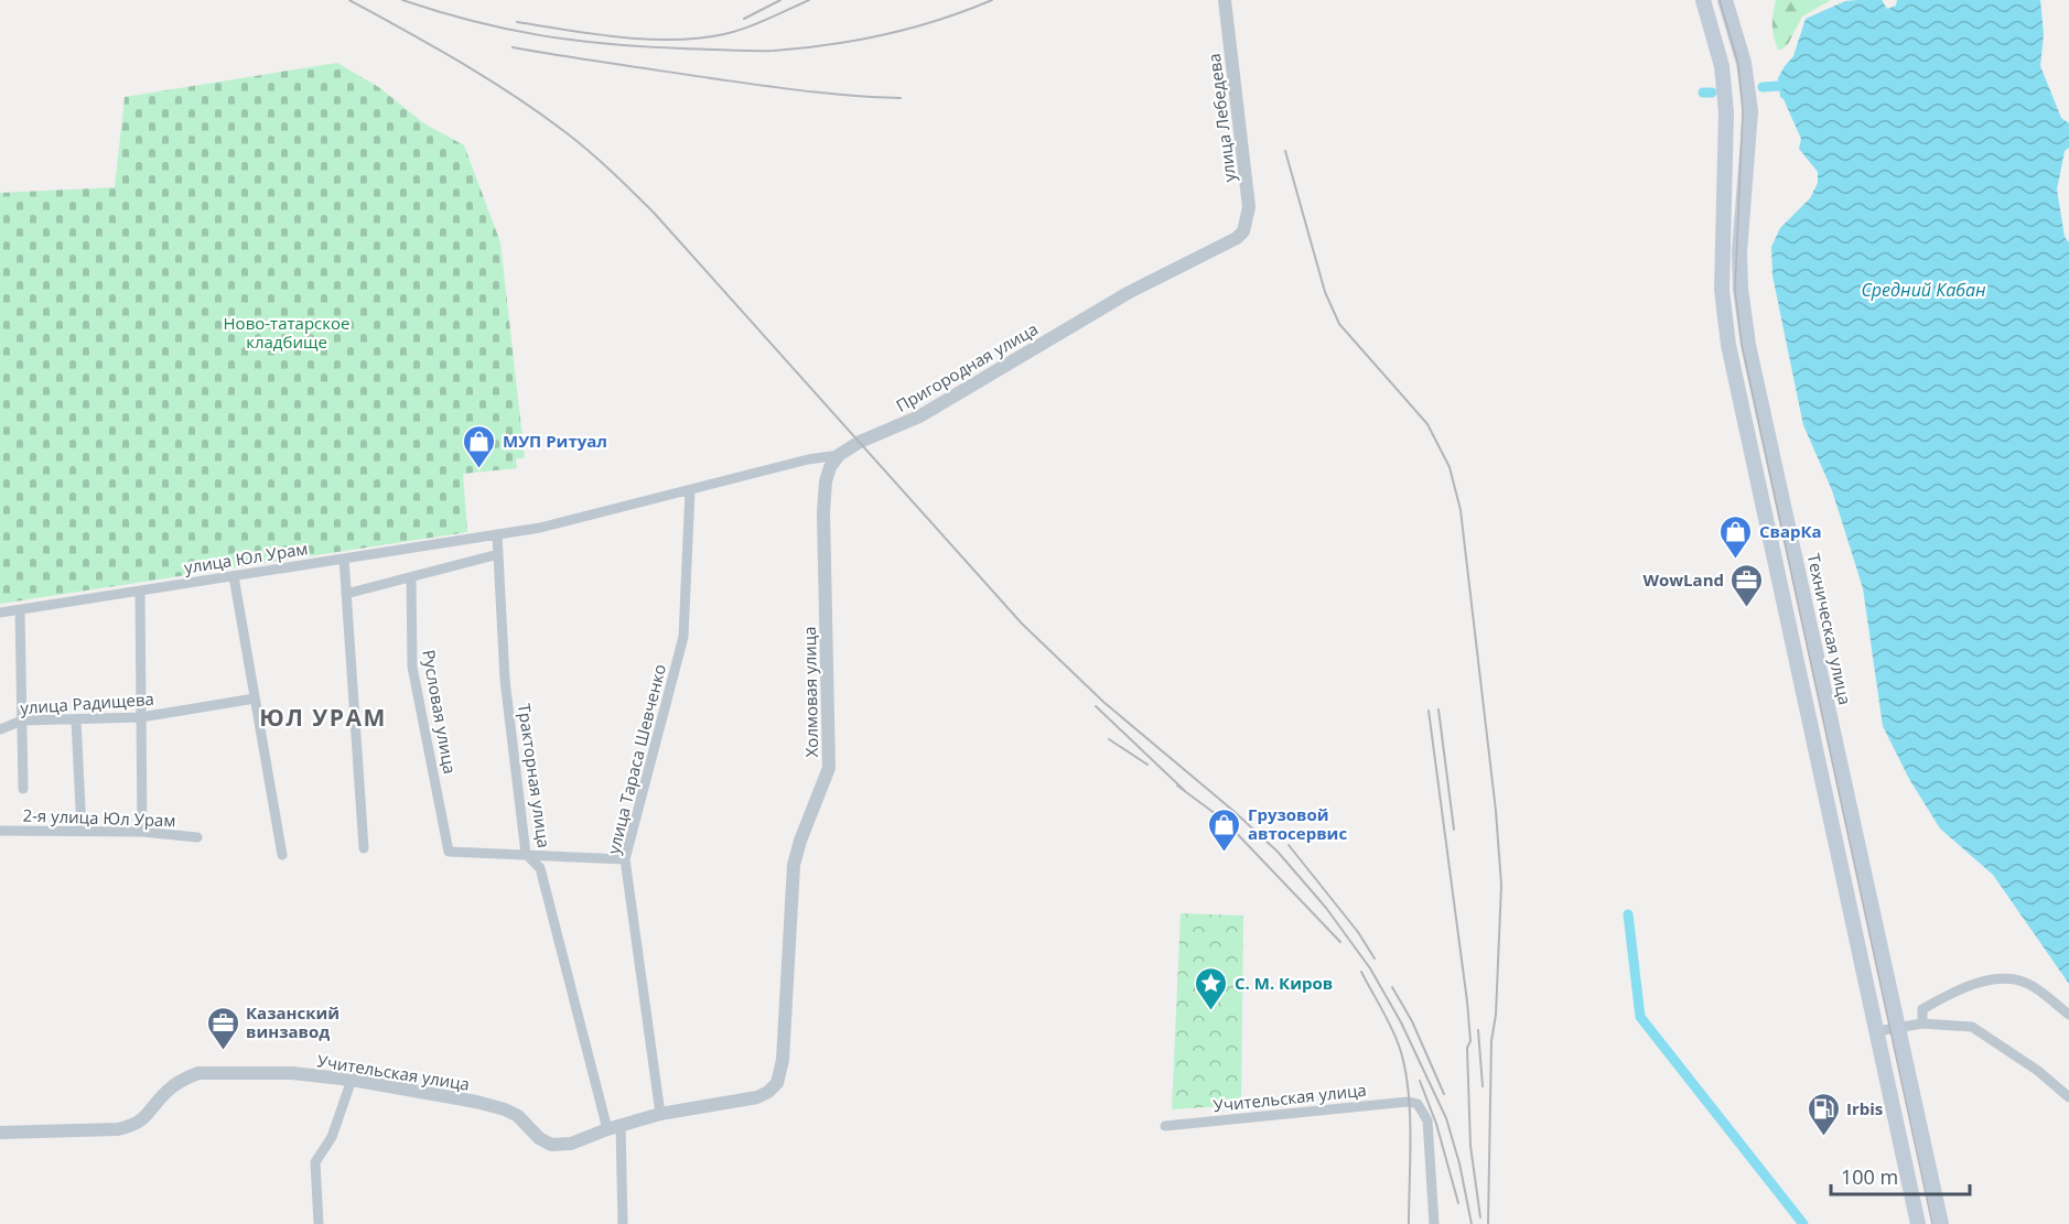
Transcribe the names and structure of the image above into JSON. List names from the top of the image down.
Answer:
{
  "streets": {
    "main road": ["Техническая улица"],
    "street": [
      "улица Лебедева",
      "Пригородная улица",
      "улица Юл Урам",
      "Холмовая улица",
      "улица Радищева",
      "Русловая улица",
      "улица Тараса Шевченко",
      "Тракторная улица",
      "2-я улица Юл Урам",
      "Учительская улица"
    ]
  },
  "crossings": [
    ["улица Лебедева", "Пригородная улица"],
    ["Пригородная улица", "улица Юл Урам"],
    ["Пригородная улица", "Холмовая улица"],
    ["Пригородная улица", "улица Тараса Шевченко"],
    ["Пригородная улица", "Тракторная улица"],
    ["улица Юл Урам", "Тракторная улица"],
    ["Холмовая улица", "Учительская улица"],
    ["Русловая улица", "Тракторная улица"],
    ["улица Тараса Шевченко", "Учительская улица"],
    ["Тракторная улица", "Учительская улица"]
  ],
  "districts": ["ЮЛ УРАМ"],
  "water": ["Средний Кабан"],
  "parks": ["Ново-татарское кладбище"],
  "places": {
    "shop": ["МУП Ритуал", "СварКа", "Грузовой автосервис"],
    "office": ["WowLand", "Казанский винзавод"],
    "place": ["С. М. Киров"],
    "fuel station": ["Irbis"]
  },
  "scale_bar": "100 m"
}
